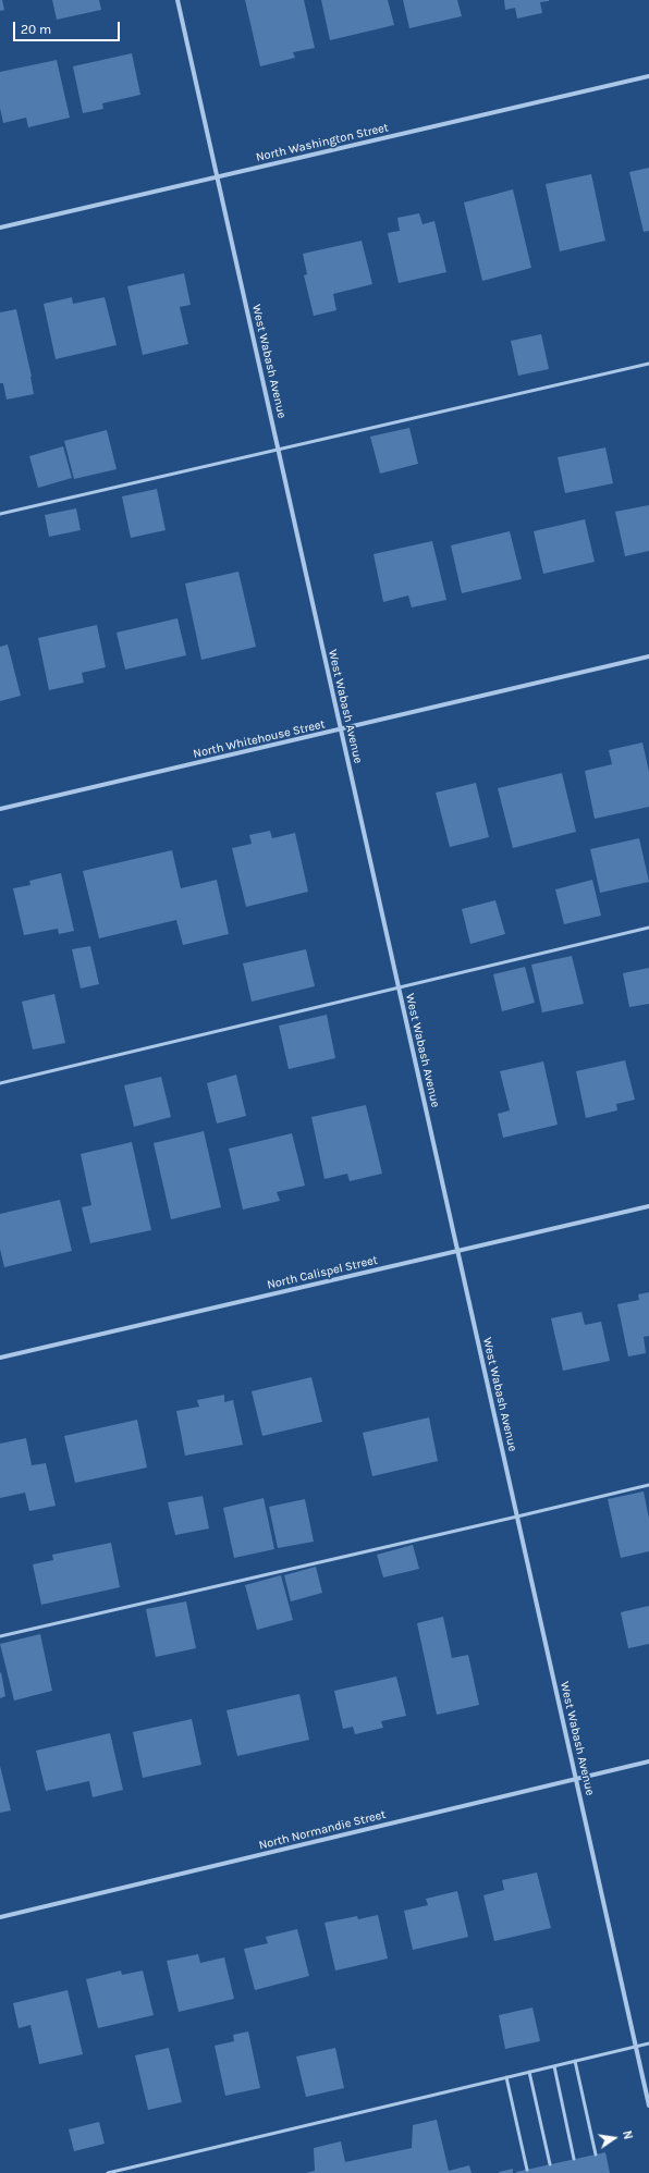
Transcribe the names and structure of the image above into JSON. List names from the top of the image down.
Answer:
{
  "streets": {
    "street": [
      "North Washington Street",
      "West Wabash Avenue",
      "North Whitehouse Street",
      "North Calispel Street",
      "North Normandie Street"
    ]
  },
  "crossings": [
    ["North Washington Street", "West Wabash Avenue"],
    ["West Wabash Avenue", "North Whitehouse Street"],
    ["West Wabash Avenue", "North Calispel Street"],
    ["West Wabash Avenue", "North Normandie Street"]
  ],
  "scale_bar": "20 m",
  "north": "right"
}
